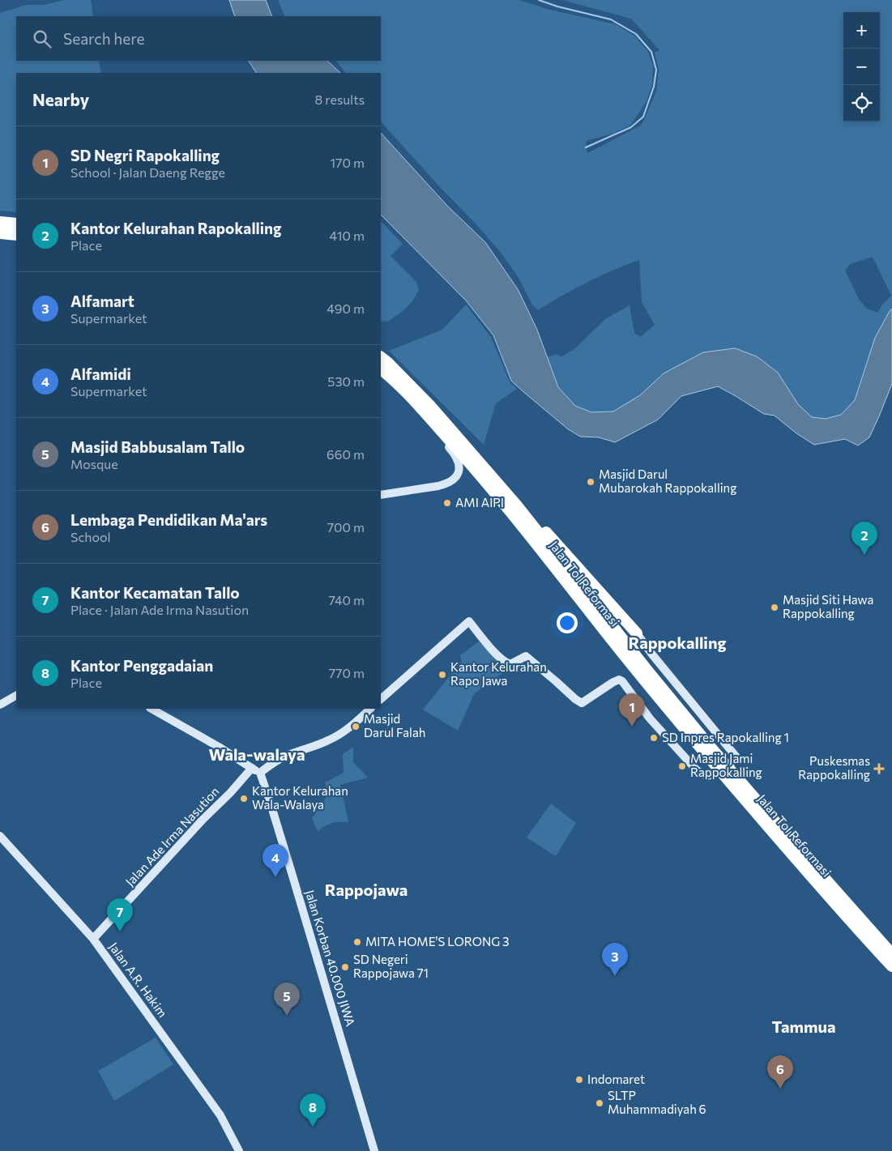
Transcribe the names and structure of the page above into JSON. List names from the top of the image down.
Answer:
{
  "streets": {
    "highway": ["Jalan Tol Reformasi"],
    "street": ["Jalan Ade Irma Nasution", "Jalan Korban 40.000 JIWA", "Jalan A.R. Hakim"]
  },
  "crossings": [
    ["Jalan Ade Irma Nasution", "Jalan A.R. Hakim"]
  ],
  "districts": [
    "Rappokalling",
    "Wala-walaya",
    "Rappojawa",
    "Tammua"
  ],
  "places": {
    "other": [
      "Masjid Darul Mubarokah Rappokalling",
      "AMI AIPI",
      "Masjid Siti Hawa Rappokalling",
      "Kantor Kelurahan Rapo Jawa",
      "Masjid Darul Falah",
      "SD Inpres Rapokalling 1",
      "Masjid Jami Rappokalling",
      "Kantor Kelurahan Wala-Walaya",
      "MITA HOME'S LORONG 3",
      "SD Negeri Rappojawa 71",
      "Indomaret",
      "SLTP Muhammadiyah 6"
    ],
    "health": ["Puskesmas Rappokalling"]
  },
  "page": {
    "map_buttons": ["+", "−"],
    "search": "Search here",
    "heading": ["Nearby", "8 results"],
    "list": [
      {
        "mark": "1",
        "name": "SD Negri Rapokalling",
        "note": "School · Jalan Daeng Regge",
        "value": "170 m"
      },
      {
        "mark": "2",
        "name": "Kantor Kelurahan Rapokalling",
        "note": "Place",
        "value": "410 m"
      },
      {
        "mark": "3",
        "name": "Alfamart",
        "note": "Supermarket",
        "value": "490 m"
      },
      {
        "mark": "4",
        "name": "Alfamidi",
        "note": "Supermarket",
        "value": "530 m"
      },
      {
        "mark": "5",
        "name": "Masjid Babbusalam Tallo",
        "note": "Mosque",
        "value": "660 m"
      },
      {
        "mark": "6",
        "name": "Lembaga Pendidikan Ma'ars",
        "note": "School",
        "value": "700 m"
      },
      {
        "mark": "7",
        "name": "Kantor Kecamatan Tallo",
        "note": "Place · Jalan Ade Irma Nasution",
        "value": "740 m"
      },
      {
        "mark": "8",
        "name": "Kantor Penggadaian",
        "note": "Place",
        "value": "770 m"
      }
    ],
    "pins": [
      "2",
      "1",
      "4",
      "7",
      "3",
      "5",
      "6",
      "8"
    ]
  }
}
